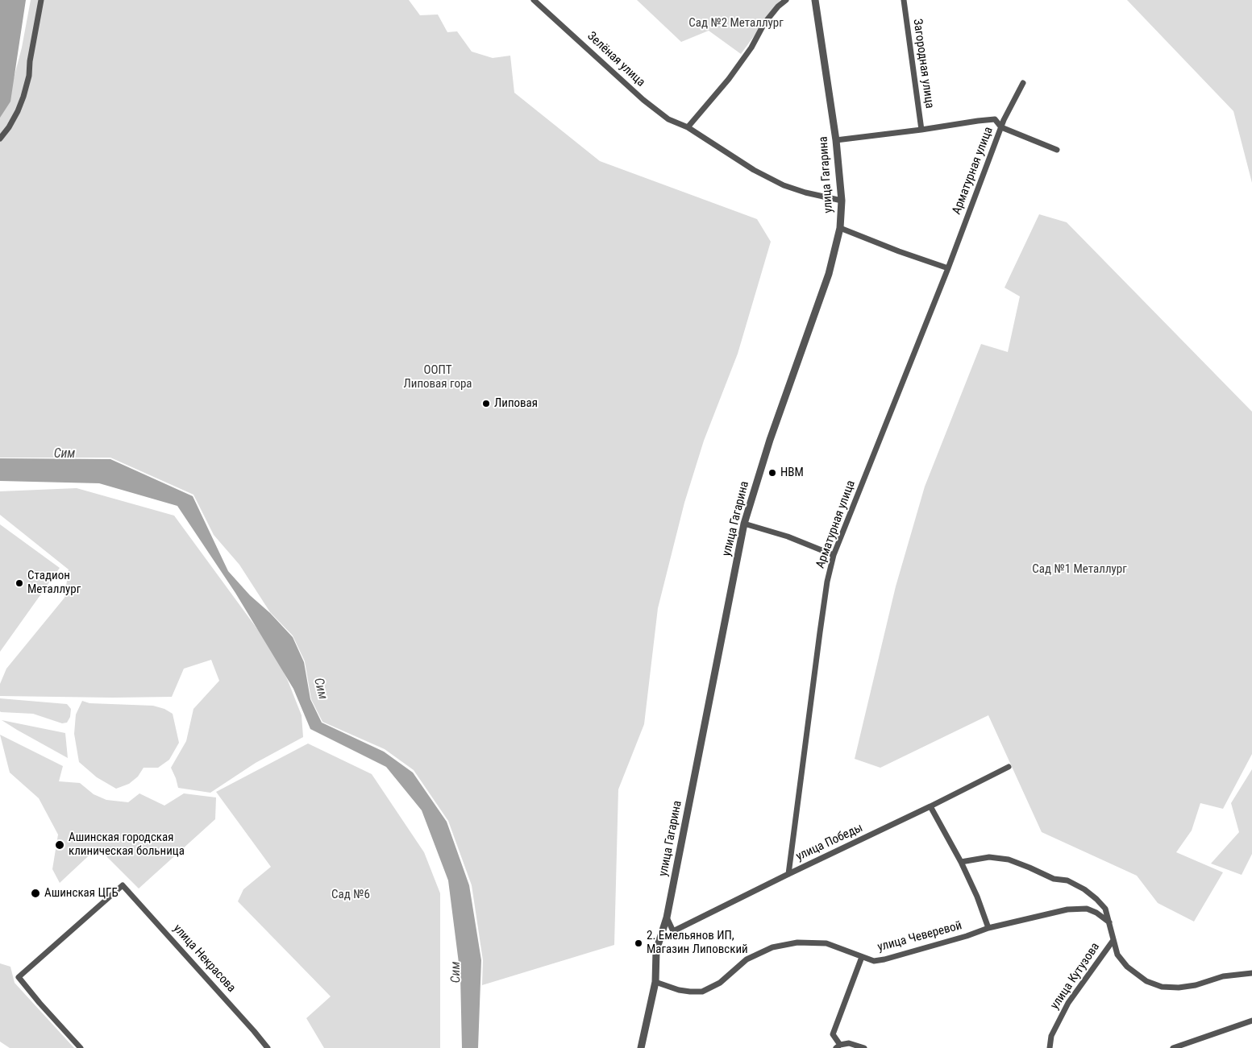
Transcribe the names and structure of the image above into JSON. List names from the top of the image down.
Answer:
{
  "streets": {
    "street": [
      "Зелёная улица",
      "Загородная улица",
      "Арматурная улица",
      "улица Гагарина",
      "улица Победы",
      "улица Чеверевой",
      "улица Некрасова",
      "улица Кутузова"
    ]
  },
  "crossings": [
    ["Зелёная улица", "улица Гагарина"],
    ["Арматурная улица", "улица Победы"],
    ["улица Гагарина", "улица Победы"],
    ["улица Гагарина", "улица Чеверевой"]
  ],
  "water": ["Сим"],
  "parks": [
    "Сад №2 Металлург",
    "ООПТ Липовая гора",
    "Сад №1 Металлург",
    "Сад №6"
  ],
  "places": [
    "Липовая",
    "НВМ",
    "Стадион Металлург",
    "Ашинская городская клиническая больница",
    "Ашинская ЦГБ",
    "2. Емельянов ИП, Магазин Липовский"
  ]
}
